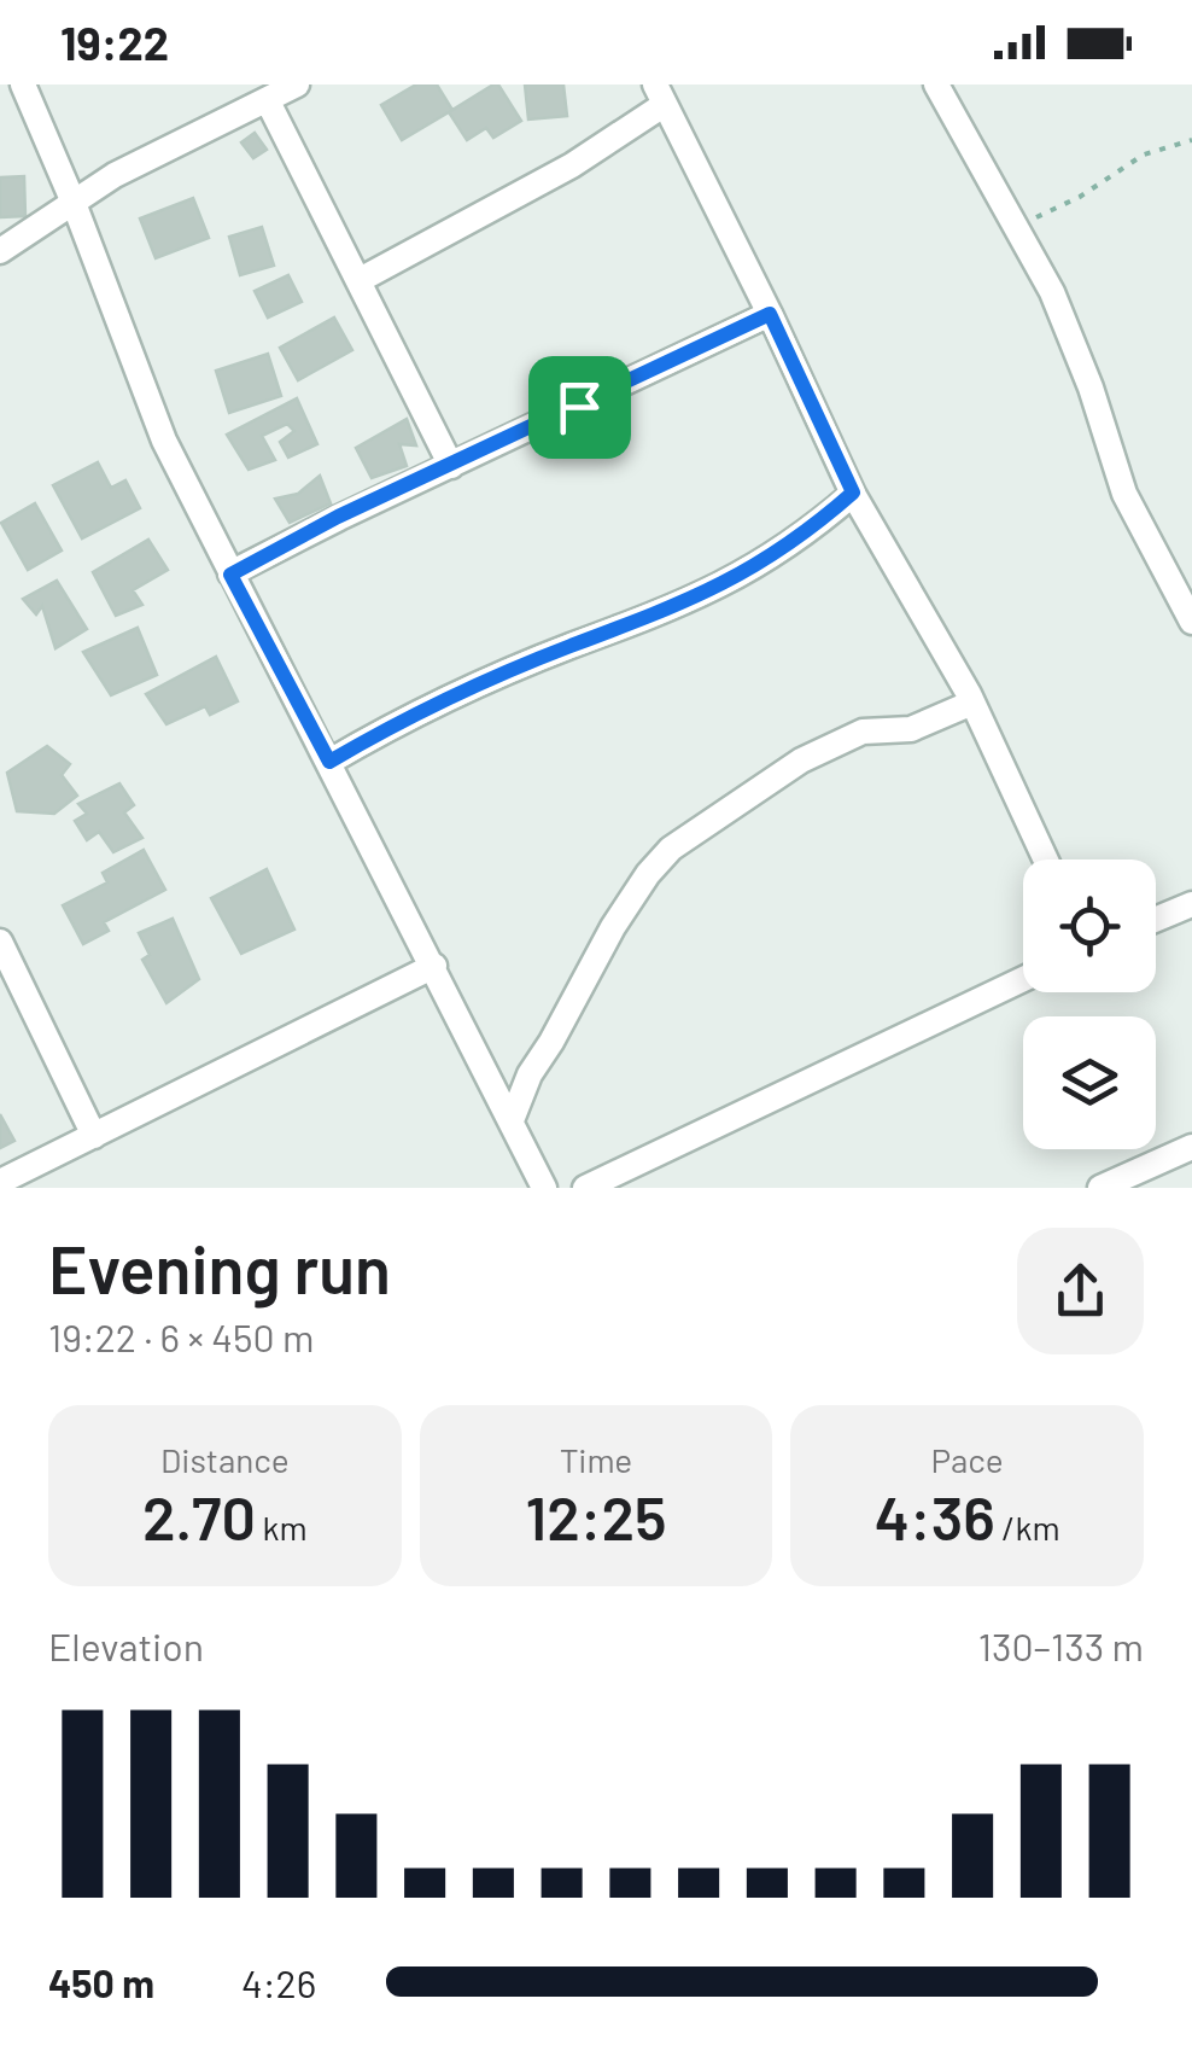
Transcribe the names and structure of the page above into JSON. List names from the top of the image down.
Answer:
{
  "page": {
    "status": "19:22",
    "heading": ["Evening run", "19:22 · 6 × 450 m"],
    "stats": [
      ["Distance", "2.70 km"],
      ["Time", "12:25"],
      ["Pace", "4:36 /km"]
    ],
    "chart": ["Elevation", "130–133 m"],
    "list": [
      {
        "name": "450 m",
        "note": "4:26"
      }
    ]
  }
}
